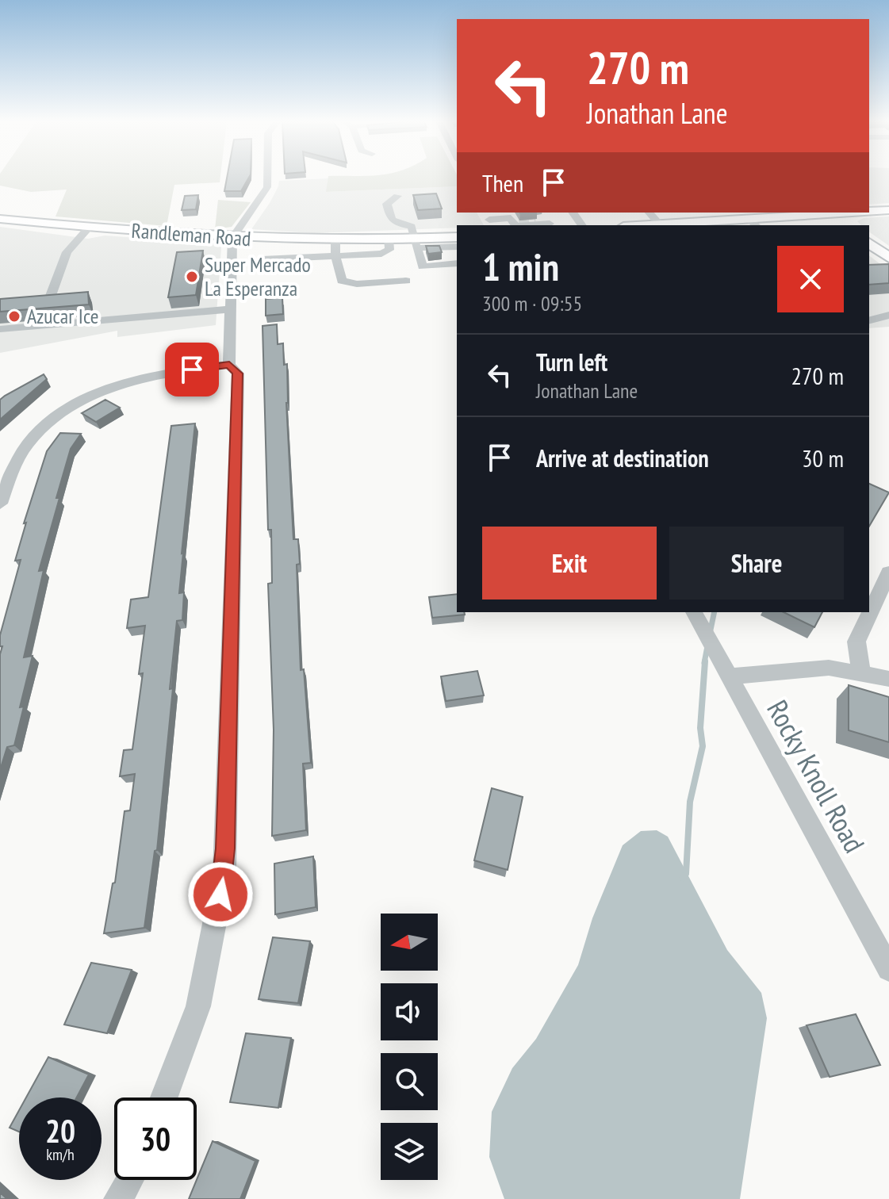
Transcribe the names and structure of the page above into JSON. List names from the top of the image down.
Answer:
{
  "streets": {
    "main road": ["Randleman Road"],
    "street": ["Rocky Knoll Road"]
  },
  "places": ["Super Mercado La Esperanza", "Azucar Ice"],
  "north": "left",
  "page": {
    "turn": ["270 m", "Jonathan Lane"],
    "then": "Then",
    "heading": ["1 min", "300 m · 09:55"],
    "list": [
      {
        "name": "Turn left",
        "note": "Jonathan Lane",
        "value": "270 m"
      },
      {
        "name": "Arrive at destination",
        "value": "30 m"
      }
    ],
    "buttons": ["Exit", "Share"],
    "speed": "20 km/h",
    "limit": "30"
  }
}
